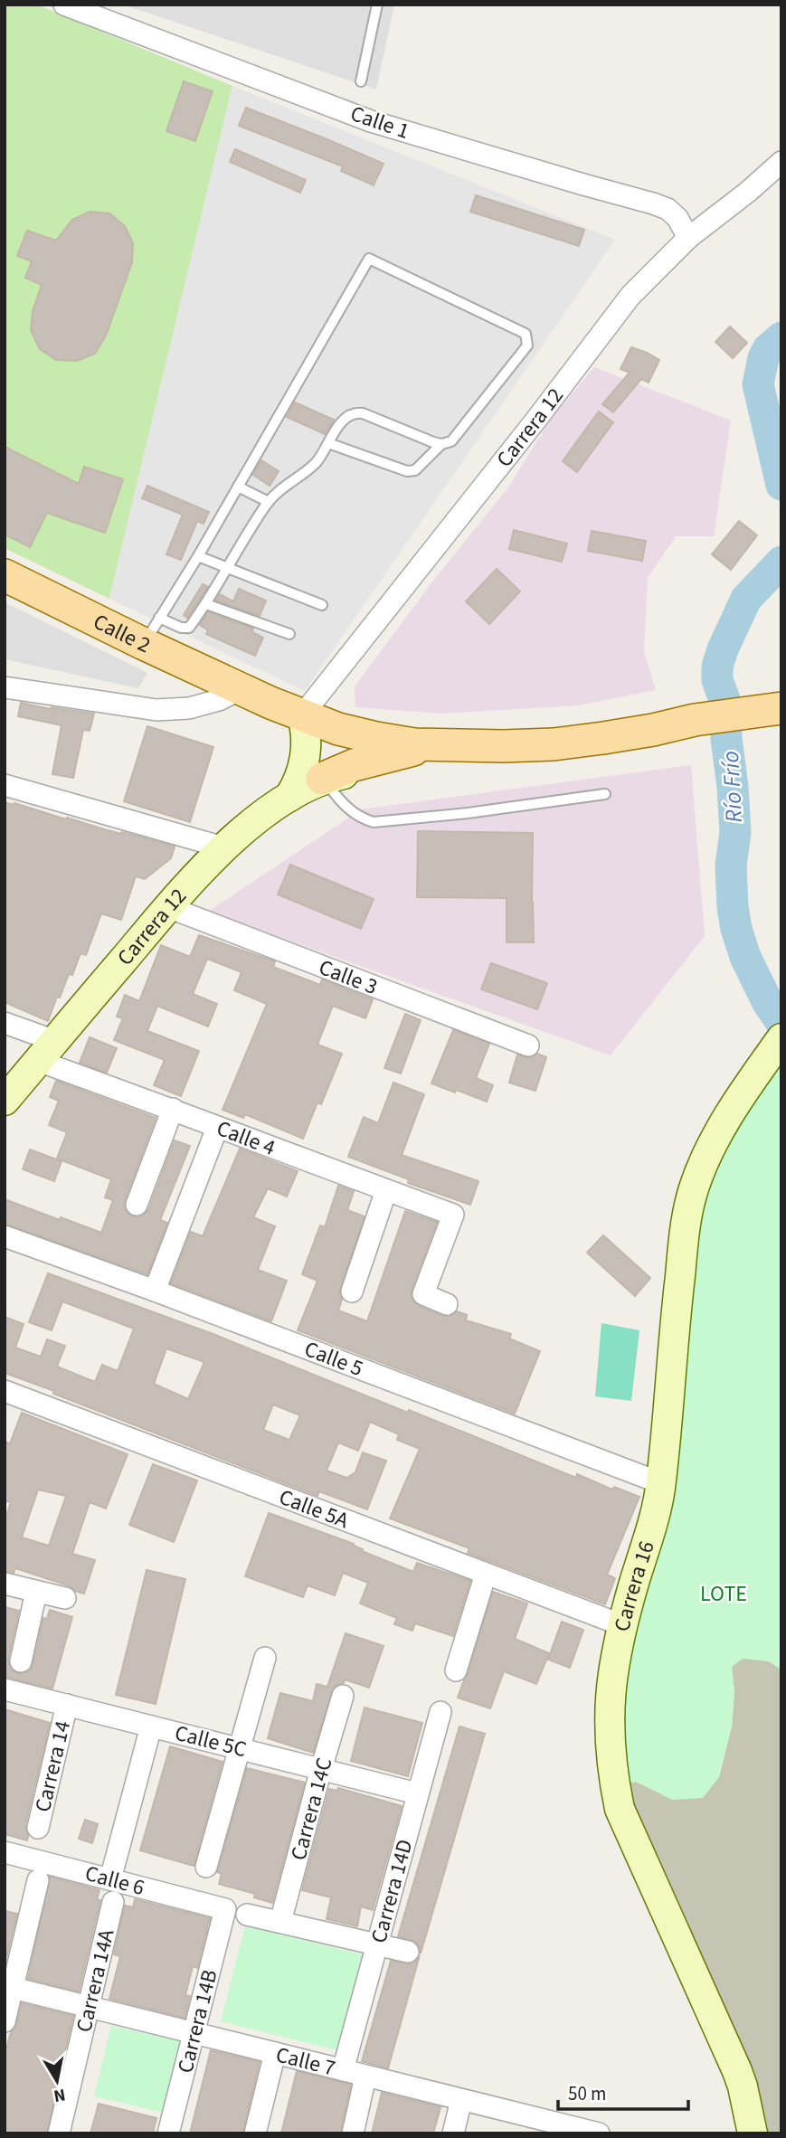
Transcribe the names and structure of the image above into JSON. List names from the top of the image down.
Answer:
{
  "streets": {
    "main road": ["Calle 2"],
    "street": [
      "Calle 1",
      "Carrera 12",
      "Calle 3",
      "Calle 4",
      "Calle 5",
      "Calle 5A",
      "Carrera 16",
      "Calle 5C",
      "Carrera 14",
      "Carrera 14C",
      "Calle 6",
      "Carrera 14D",
      "Carrera 14A",
      "Carrera 14B",
      "Calle 7"
    ]
  },
  "crossings": [
    ["Calle 1", "Carrera 12"],
    ["Carrera 12", "Calle 2"],
    ["Carrera 12", "Calle 3"],
    ["Carrera 12", "Calle 4"],
    ["Calle 5", "Carrera 16"],
    ["Calle 5A", "Carrera 16"],
    ["Calle 5C", "Carrera 14"],
    ["Calle 5C", "Carrera 14C"],
    ["Calle 5C", "Carrera 14D"],
    ["Calle 6", "Carrera 14B"],
    ["Carrera 14D", "Calle 7"],
    ["Carrera 14A", "Calle 7"],
    ["Carrera 14B", "Calle 7"]
  ],
  "water": ["Río Frío"],
  "parks": ["LOTE"],
  "scale_bar": "50 m",
  "north": "bottom"
}
